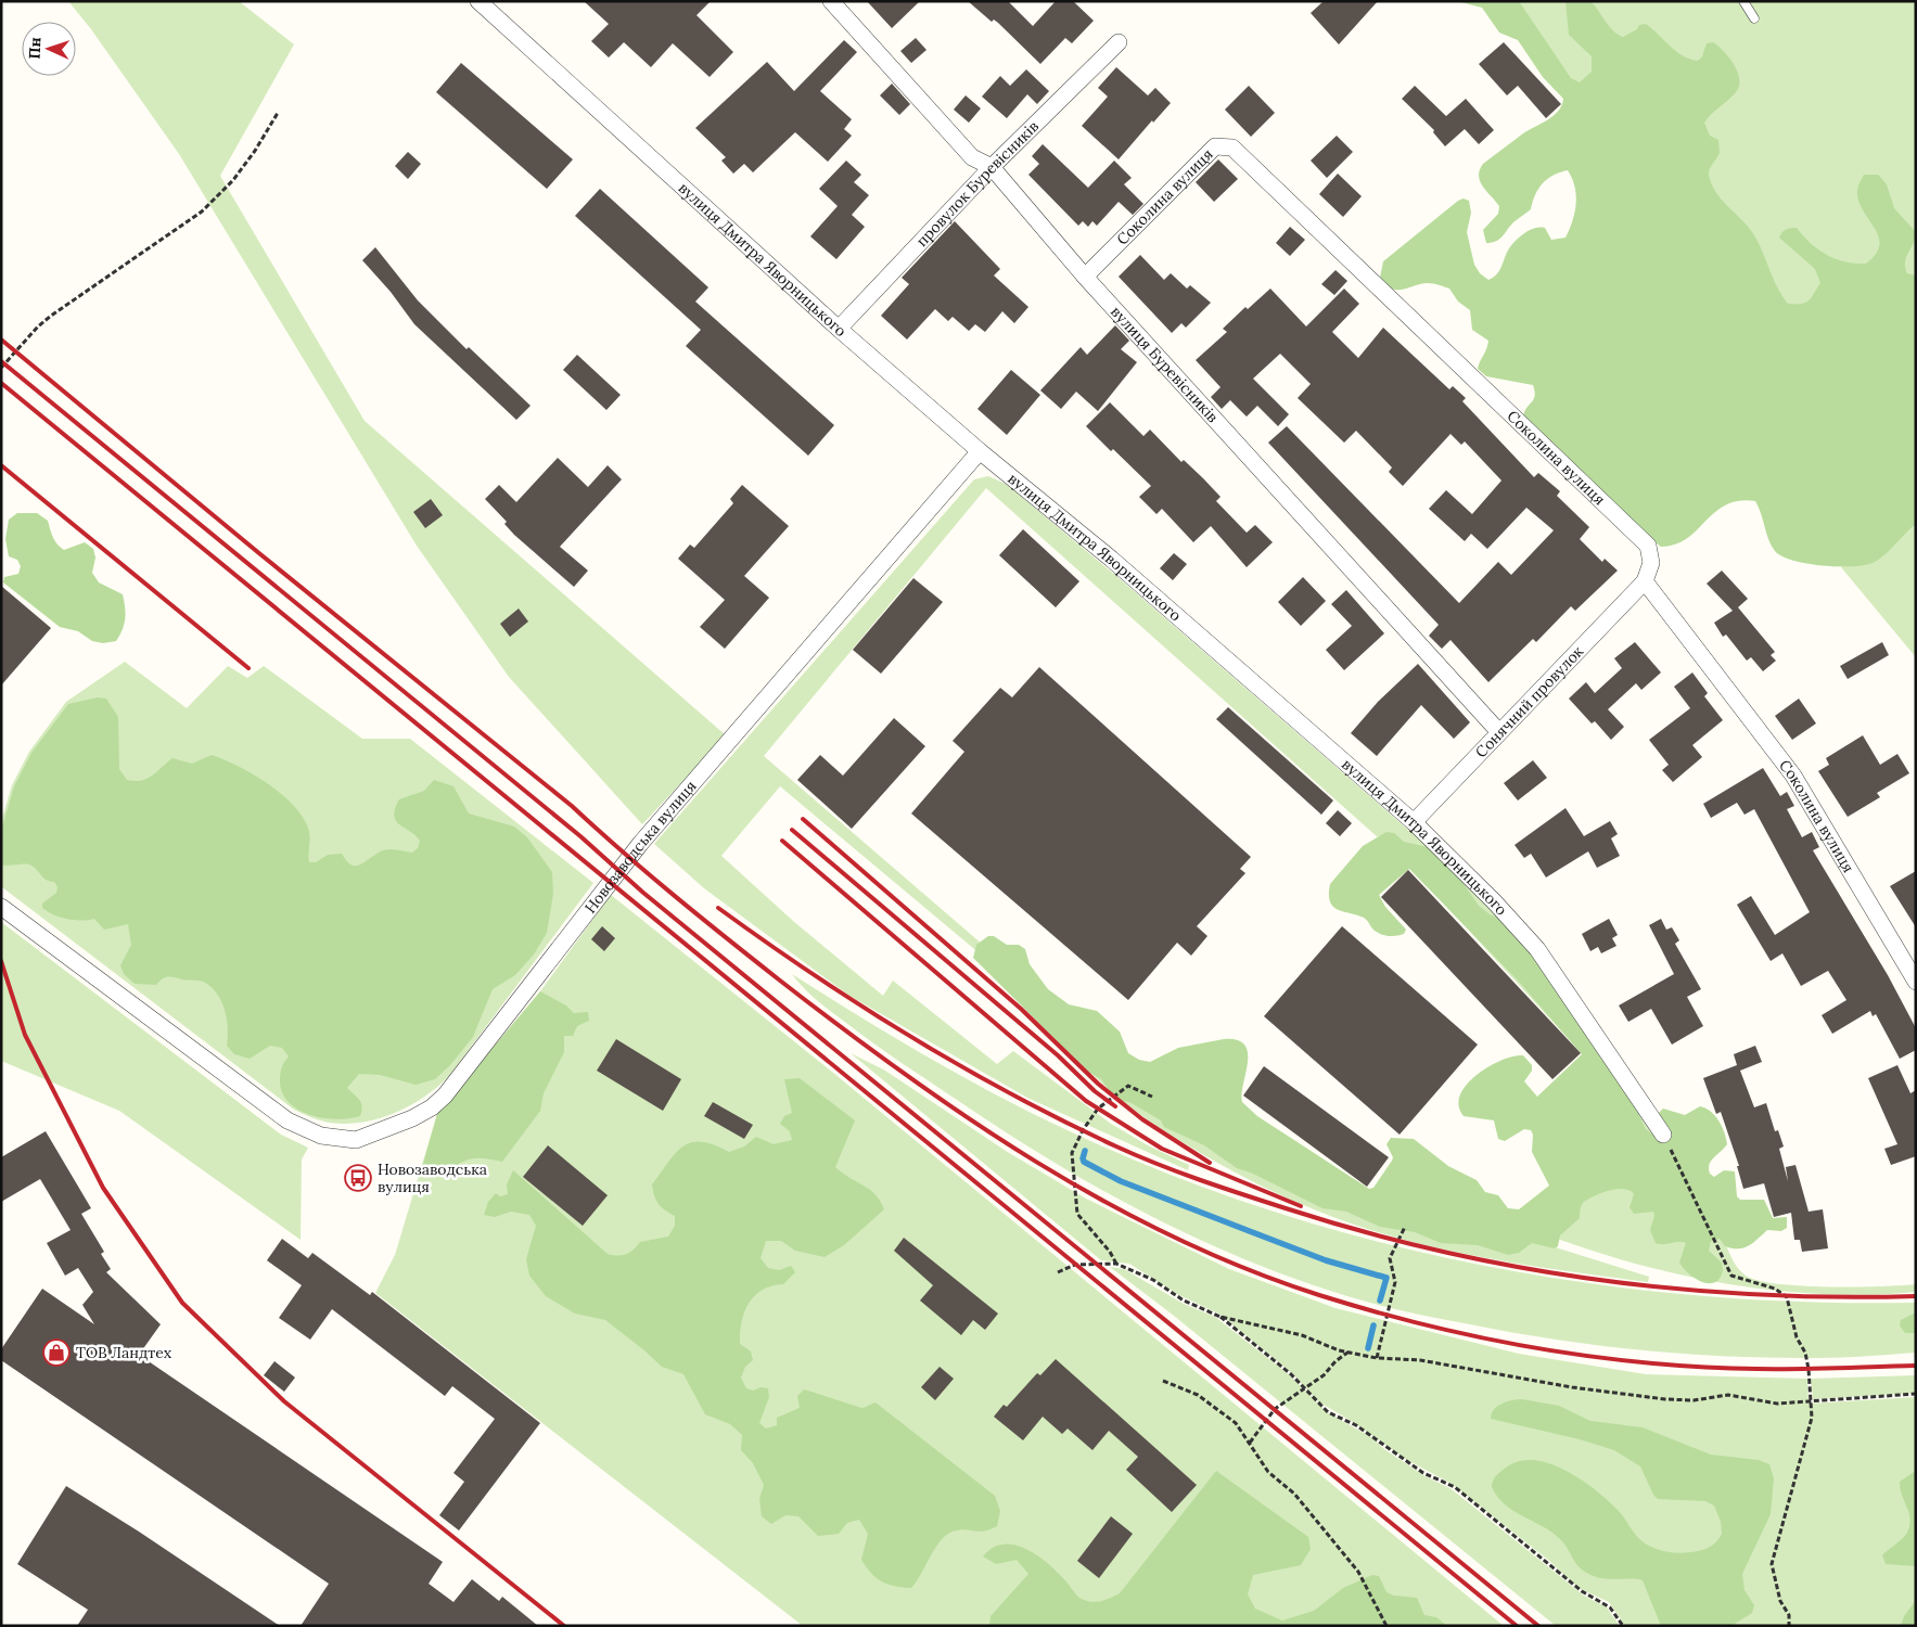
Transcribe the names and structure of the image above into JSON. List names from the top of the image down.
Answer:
{
  "streets": {
    "street": [
      "провулок Буревісників",
      "Соколина вулиця",
      "вулиця Дмитра Яворницького",
      "вулиця Буревісників",
      "Сонячний провулок",
      "Новозаводська вулиця"
    ]
  },
  "crossings": [
    ["провулок Буревісників", "вулиця Дмитра Яворницького"],
    ["провулок Буревісників", "вулиця Буревісників"],
    ["Соколина вулиця", "вулиця Буревісників"],
    ["Соколина вулиця", "Сонячний провулок"],
    ["вулиця Дмитра Яворницького", "Сонячний провулок"],
    ["вулиця Дмитра Яворницького", "Новозаводська вулиця"],
    ["вулиця Буревісників", "Сонячний провулок"]
  ],
  "places": {
    "bus stop": ["Новозаводська вулиця"],
    "shop": ["ТОВ Ландтех"]
  },
  "north": "left"
}
